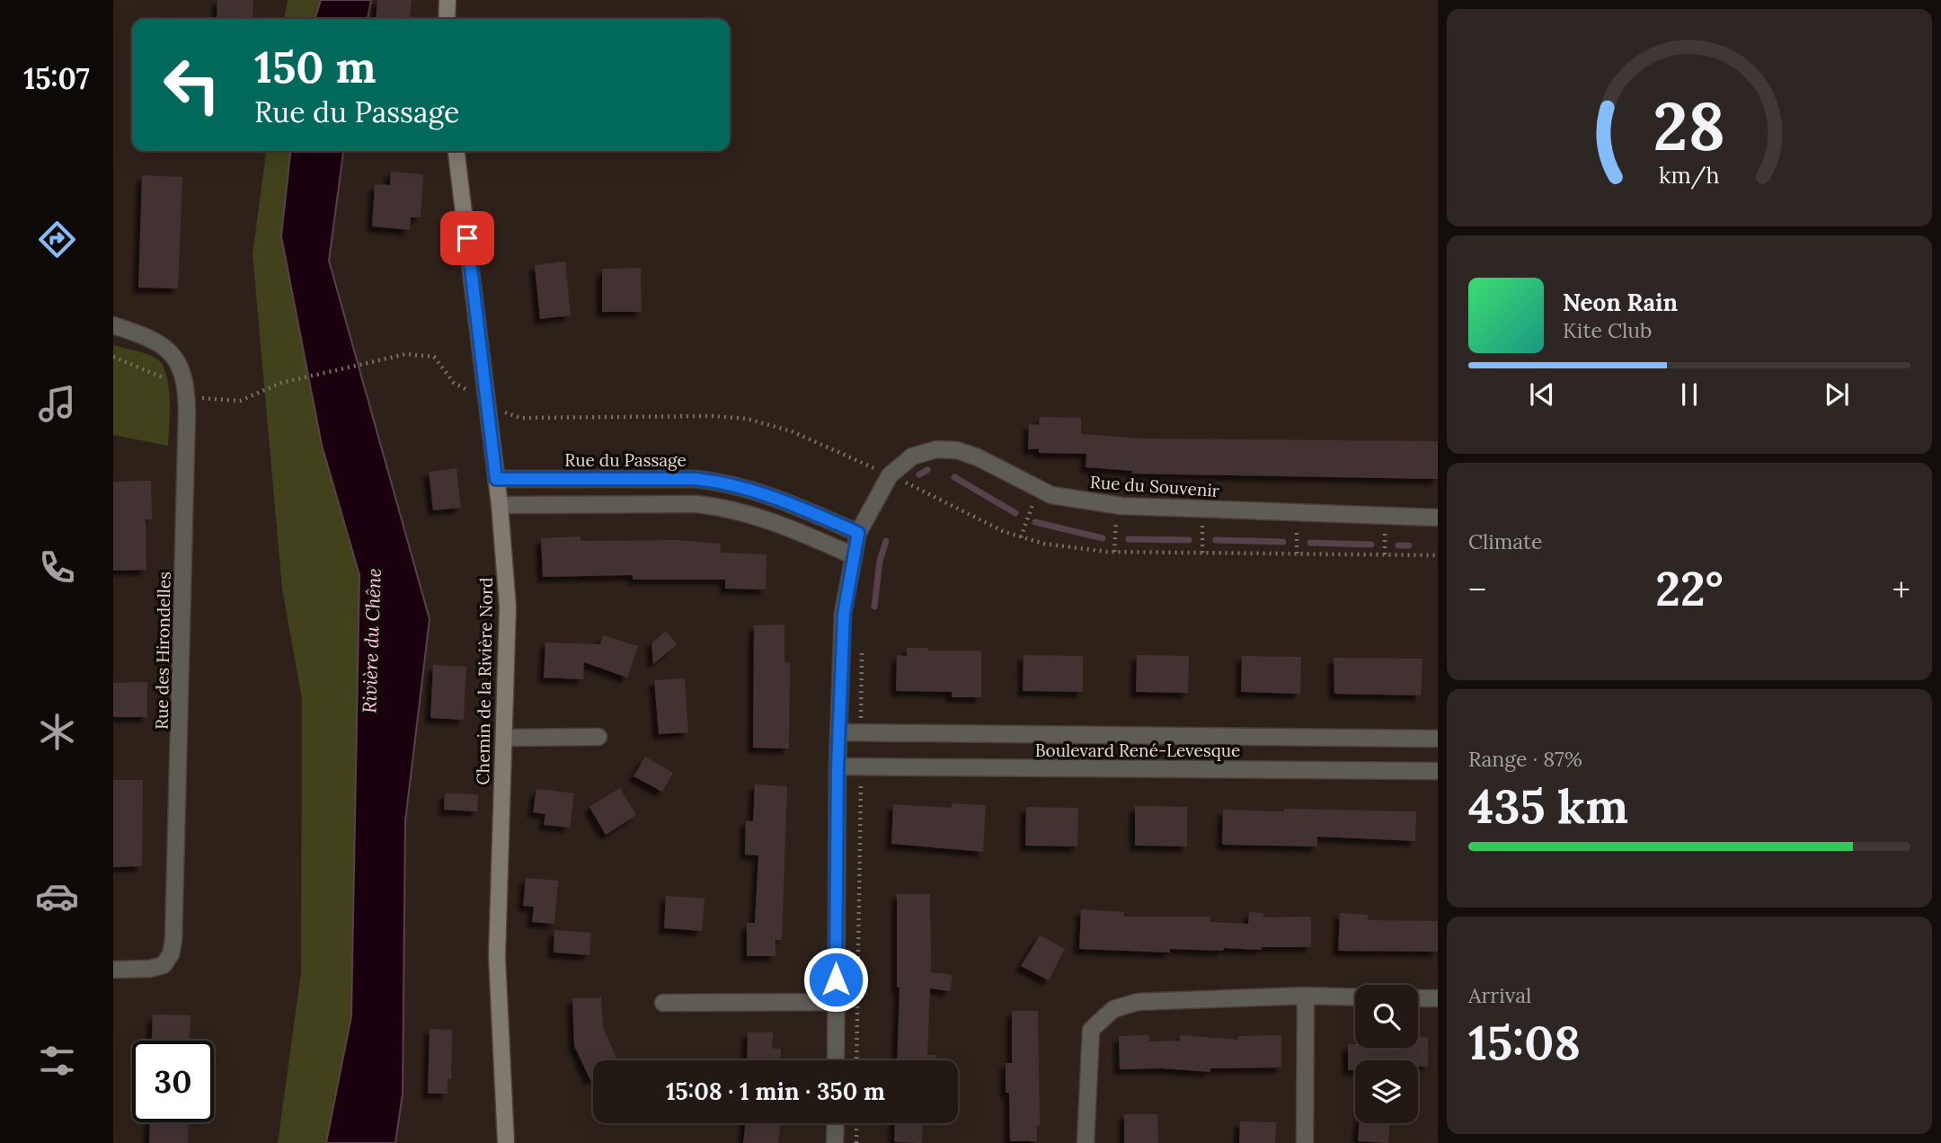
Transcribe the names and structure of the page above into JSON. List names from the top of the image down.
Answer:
{
  "streets": {
    "street": [
      "Rue du Passage",
      "Rue du Souvenir",
      "Rue des Hirondelles",
      "Chemin de la Rivière Nord",
      "Boulevard René-Levesque"
    ]
  },
  "crossings": [
    ["Rue du Passage", "Rue du Souvenir"],
    ["Rue du Passage", "Chemin de la Rivière Nord"],
    ["Rue du Souvenir", "Boulevard René-Levesque"]
  ],
  "water": ["Rivière du Chêne"],
  "page": {
    "tabs": "15:07",
    "turn": ["150 m", "Rue du Passage"],
    "song": ["Neon Rain", "Kite Club"],
    "tile": [
      "Climate",
      ["Range · 87%", "435 km"],
      ["Arrival", "15:08"]
    ],
    "heat": ["−", "22°", "+"],
    "limit": "30",
    "trip": "15:08 · 1 min · 350 m",
    "gauge": ["28", "km/h"]
  }
}
